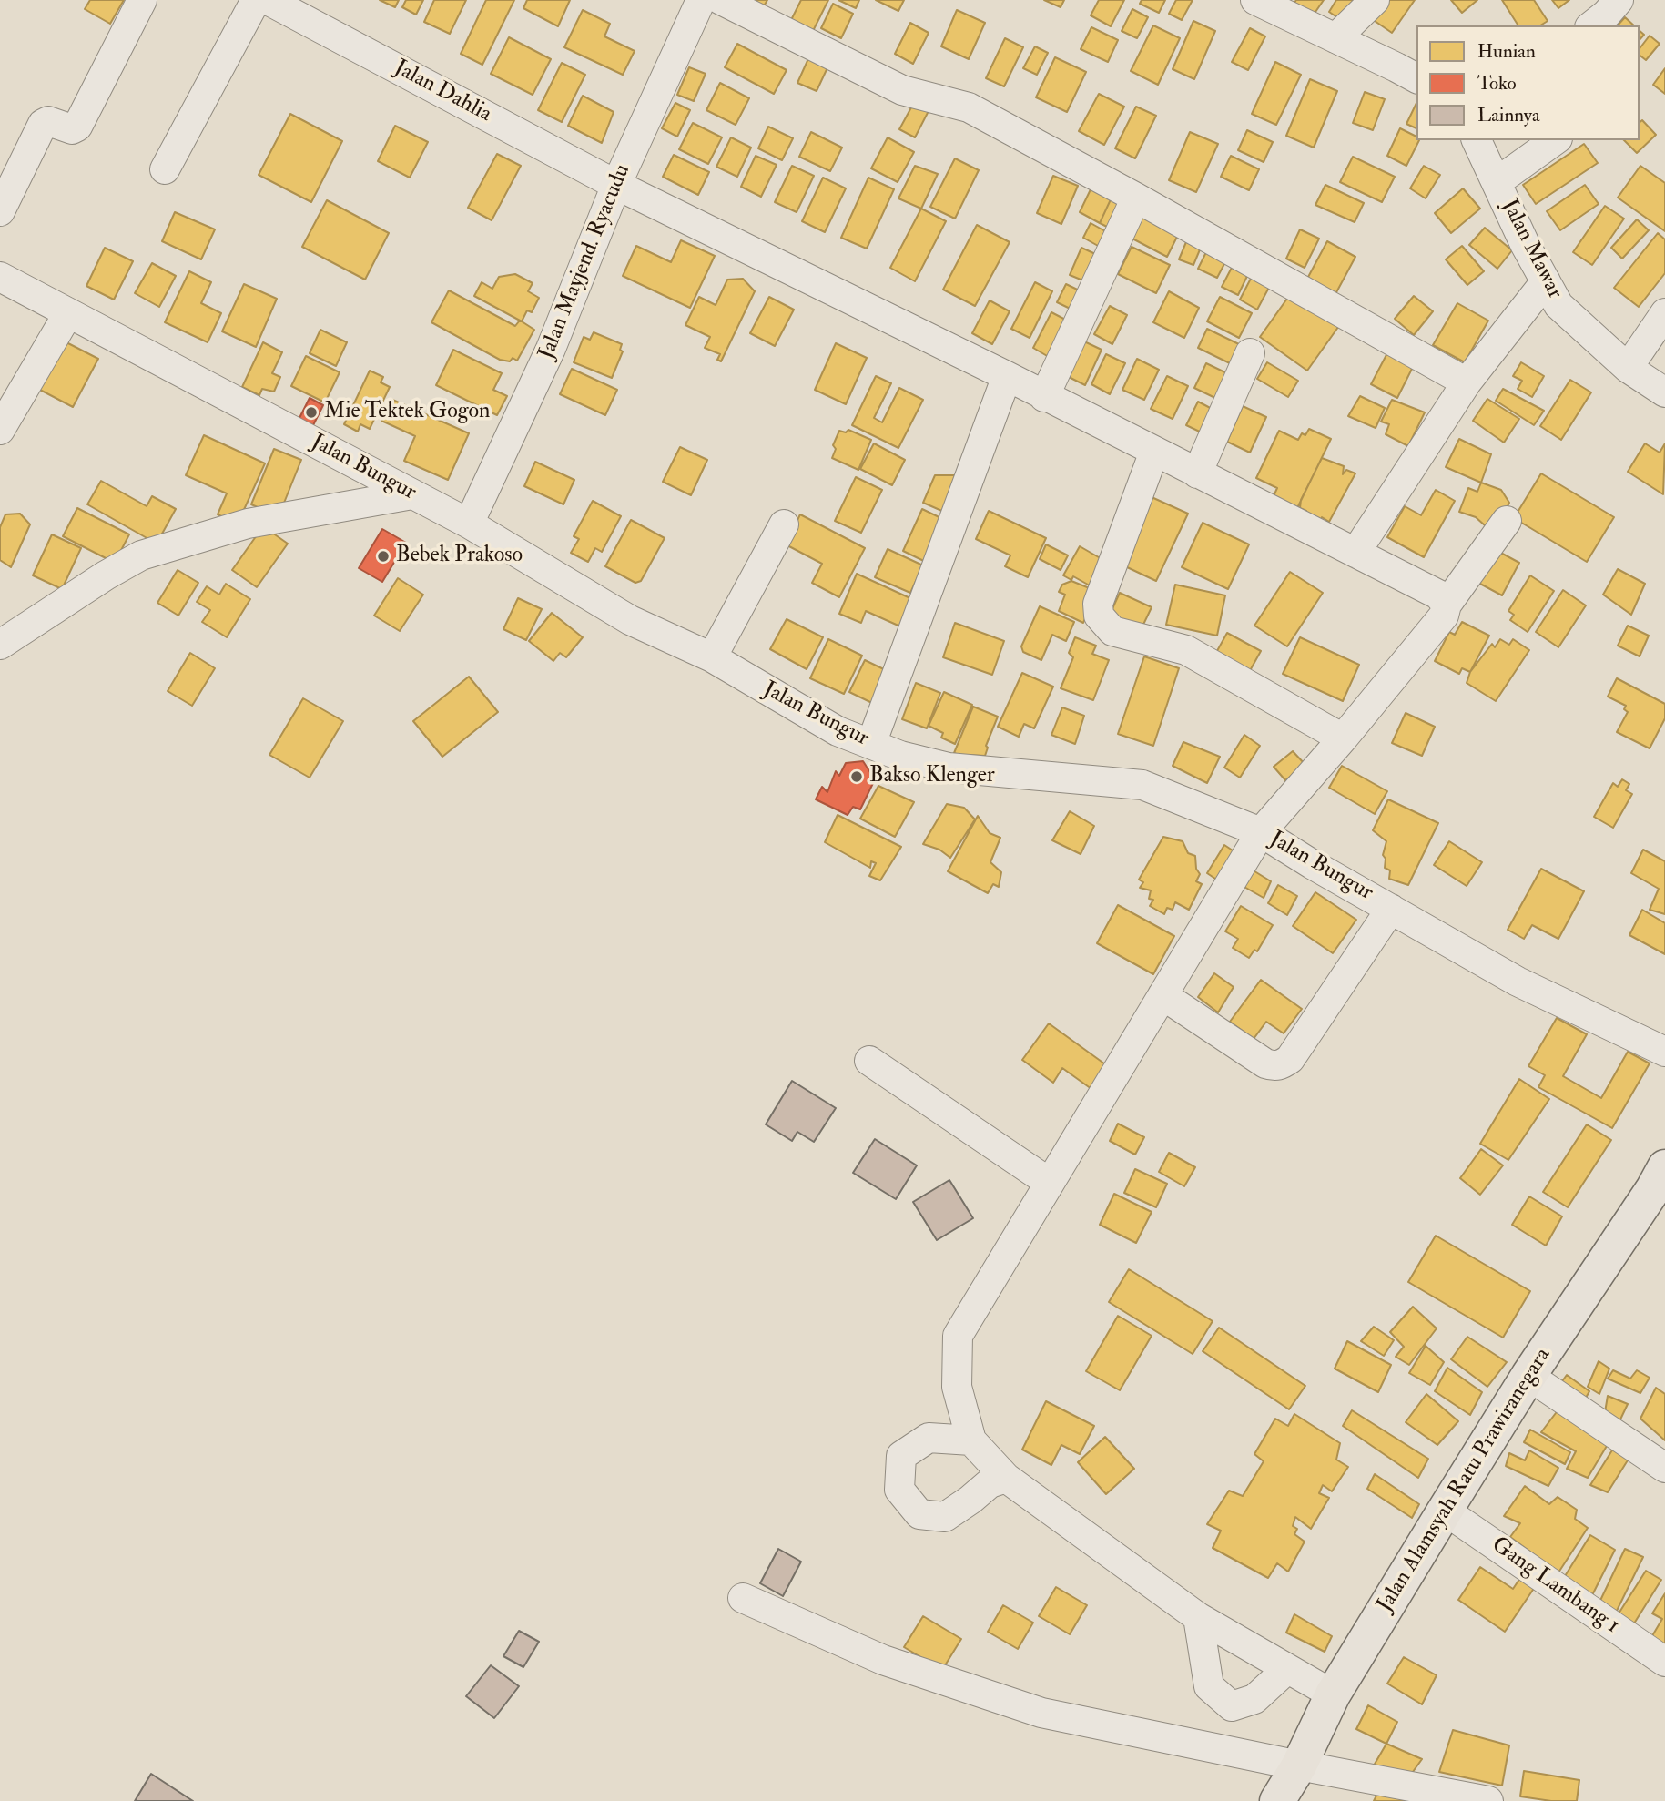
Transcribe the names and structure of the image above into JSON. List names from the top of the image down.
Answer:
{
  "streets": {
    "main road": ["Jalan Alamsyah Ratu Prawiranegara"],
    "street": [
      "Jalan Dahlia",
      "Jalan Mawar",
      "Jalan Mayjend. Ryacudu",
      "Jalan Bungur",
      "Gang Lambang 1"
    ]
  },
  "crossings": [
    ["Jalan Dahlia", "Jalan Mayjend. Ryacudu"],
    ["Jalan Mayjend. Ryacudu", "Jalan Bungur"],
    ["Jalan Alamsyah Ratu Prawiranegara", "Gang Lambang 1"]
  ],
  "places": ["Mie Tektek Gogon", "Bebek Prakoso", "Bakso Klenger"],
  "legend": ["Hunian", "Toko", "Lainnya"]
}
